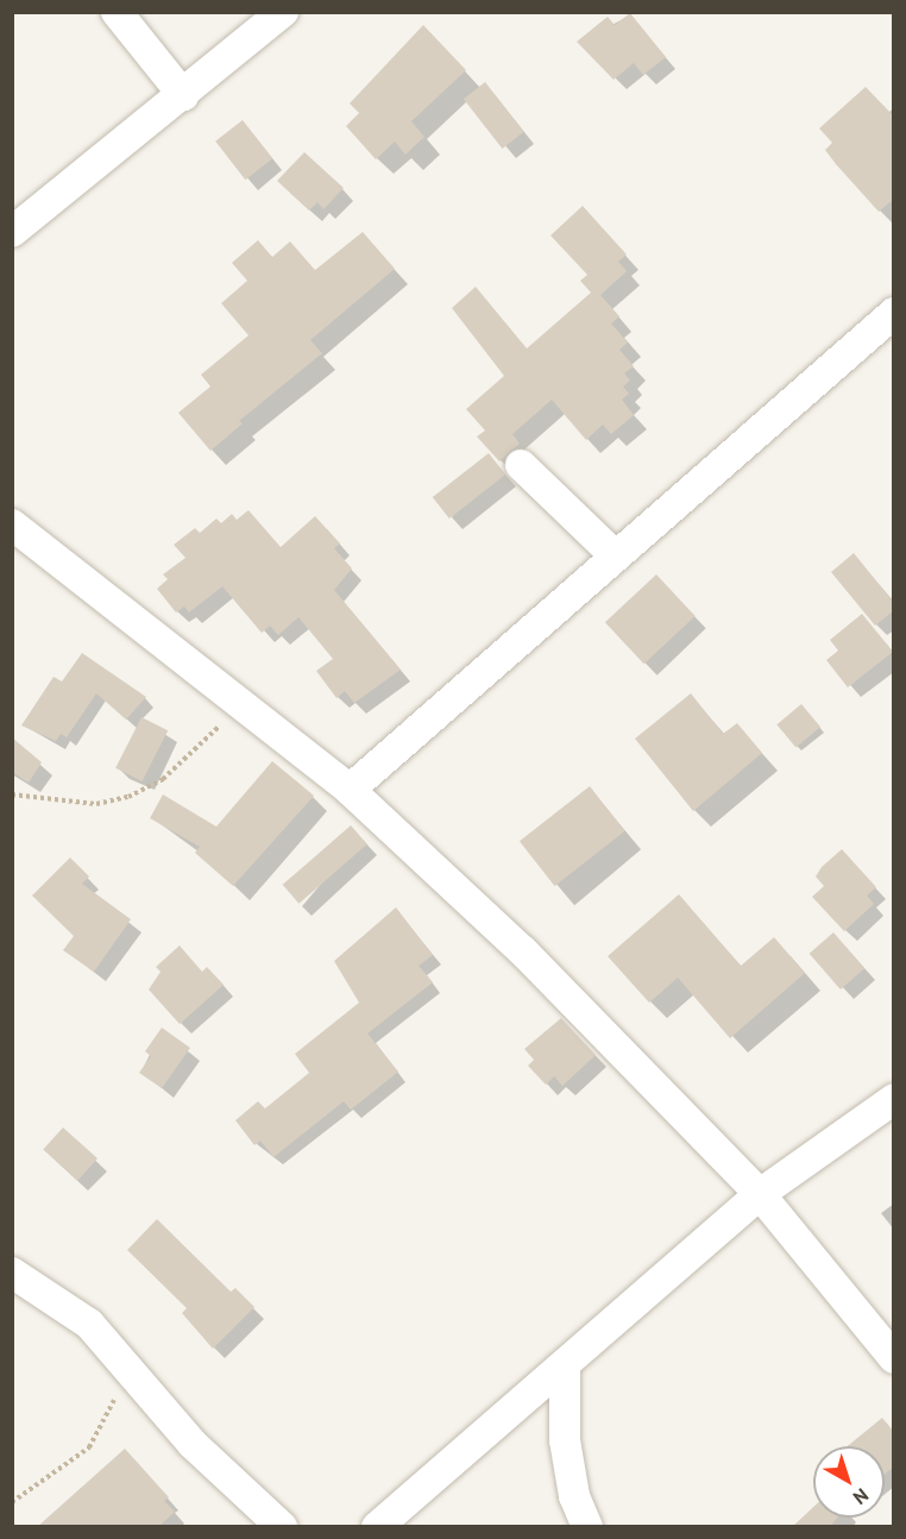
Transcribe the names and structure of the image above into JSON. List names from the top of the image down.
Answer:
{
  "north": "bottom right"
}
